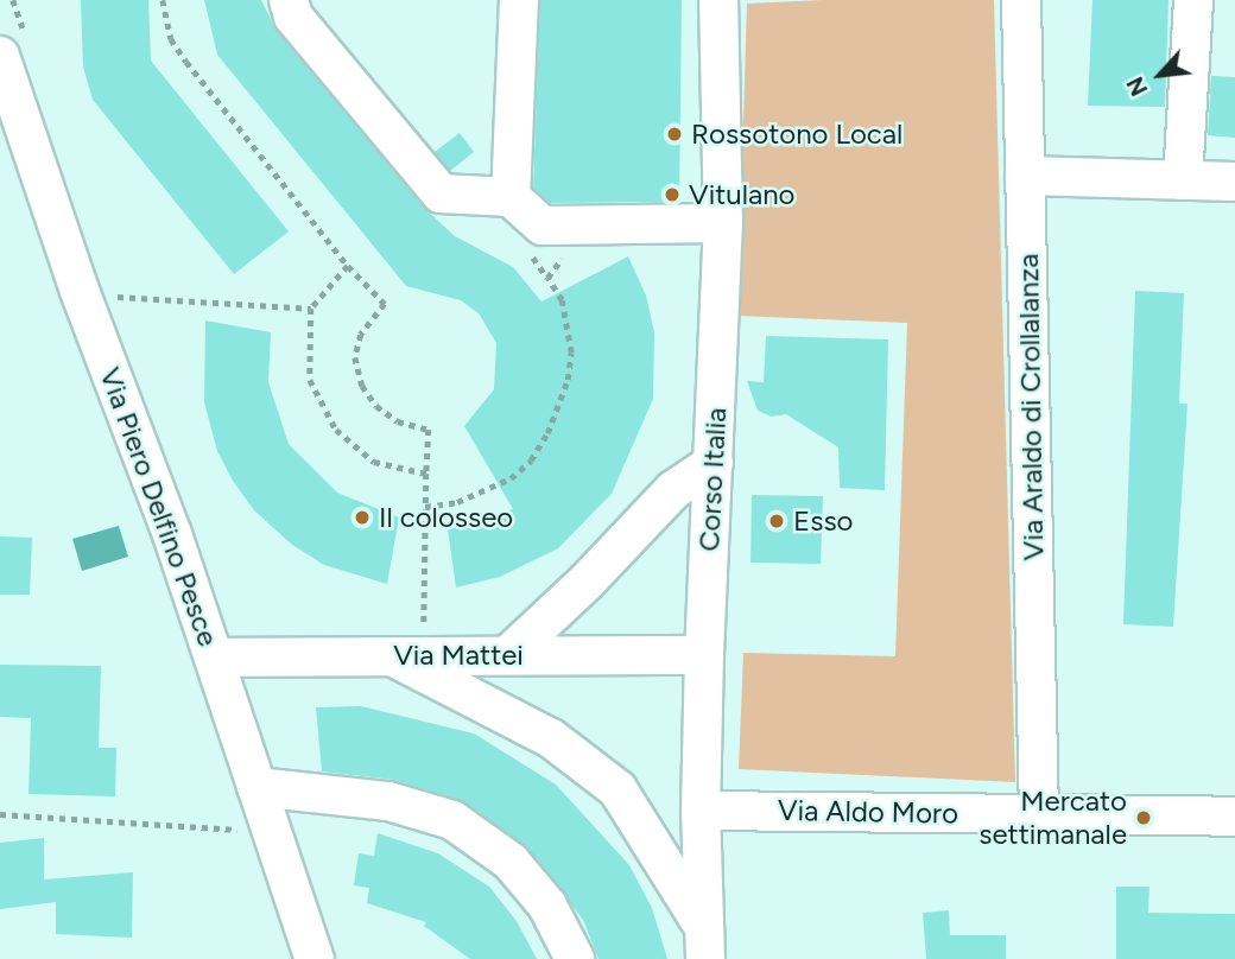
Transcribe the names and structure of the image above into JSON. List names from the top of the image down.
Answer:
{
  "streets": {
    "street": [
      "Via Araldo di Crollalanza",
      "Corso Italia",
      "Via Piero Delfino Pesce",
      "Via Mattei",
      "Via Aldo Moro"
    ]
  },
  "crossings": [
    ["Via Araldo di Crollalanza", "Via Aldo Moro"],
    ["Corso Italia", "Via Mattei"],
    ["Corso Italia", "Via Aldo Moro"],
    ["Via Piero Delfino Pesce", "Via Mattei"]
  ],
  "places": [
    "Rossotono Local",
    "Vitulano",
    "Il colosseo",
    "Esso",
    "Mercato settimanale"
  ],
  "north": "bottom left"
}
